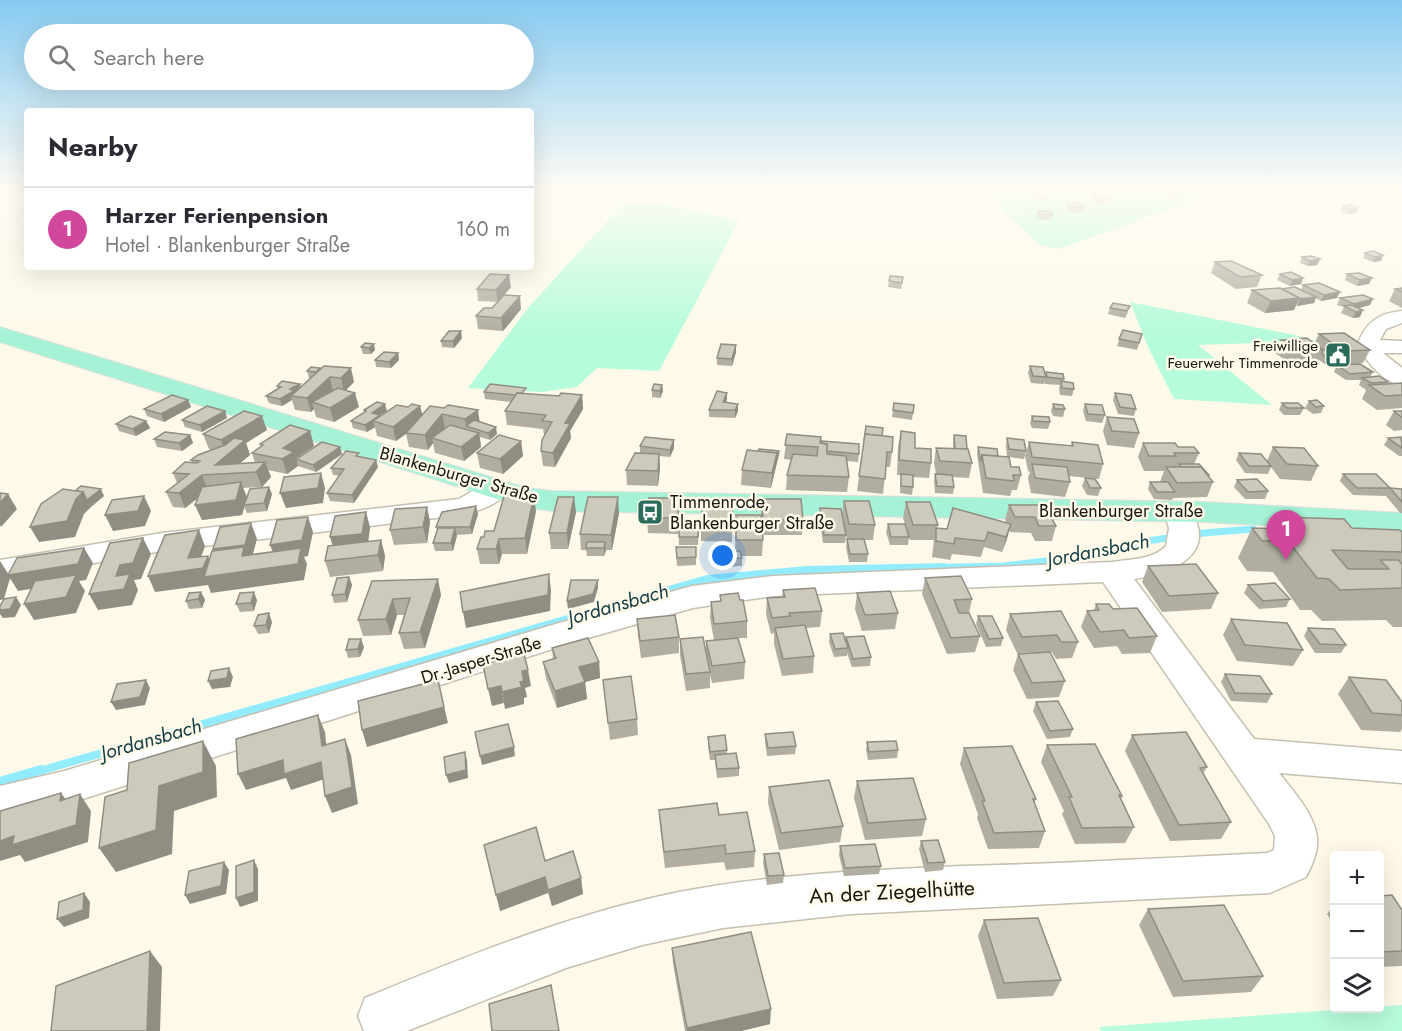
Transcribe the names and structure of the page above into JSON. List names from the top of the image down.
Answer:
{
  "streets": {
    "main road": ["Blankenburger Straße"],
    "street": ["Dr.-Jasper-Straße", "An der Ziegelhütte"]
  },
  "crossings": [
    ["Blankenburger Straße", "Dr.-Jasper-Straße"],
    ["Dr.-Jasper-Straße", "An der Ziegelhütte"]
  ],
  "water": ["Jordansbach"],
  "places": {
    "public building": ["Freiwillige Feuerwehr Timmenrode"],
    "bus stop": ["Timmenrode, Blankenburger Straße"]
  },
  "page": {
    "search": "Search here",
    "heading": "Nearby",
    "list": [
      {
        "mark": "1",
        "name": "Harzer Ferienpension",
        "note": "Hotel · Blankenburger Straße",
        "value": "160 m"
      }
    ],
    "pins": "1",
    "map_buttons": ["+", "−"]
  }
}
